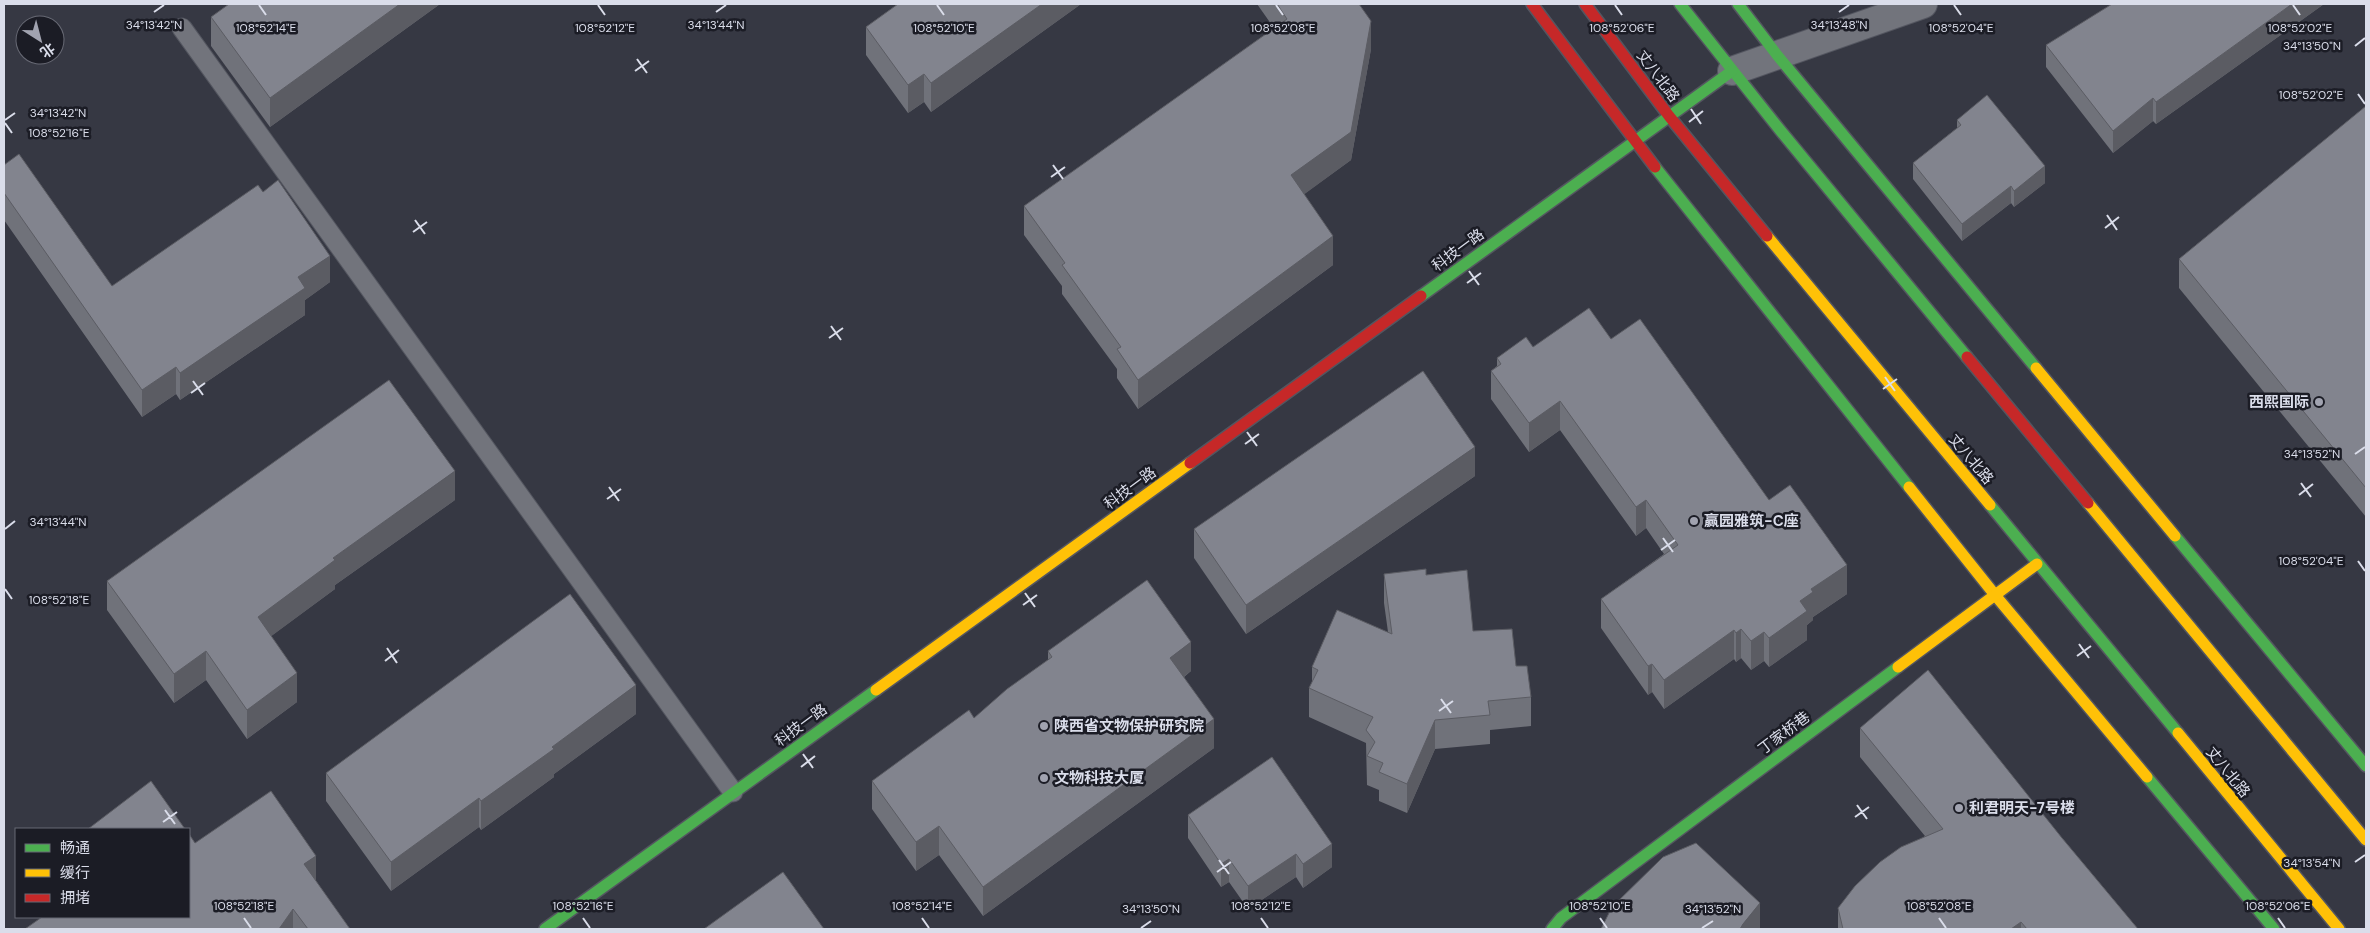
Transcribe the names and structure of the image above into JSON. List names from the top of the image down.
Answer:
{
  "streets": {
    "main road": ["丈八北路", "科技一路", "丁家桥巷"]
  },
  "crossings": [
    ["丈八北路", "科技一路"],
    ["丈八北路", "丁家桥巷"]
  ],
  "places": [
    "西熙国际",
    "赢园雅筑-C座",
    "陕西省文物保护研究院",
    "文物科技大厦",
    "利君明天-7号楼"
  ],
  "legend": ["畅通", "缓行", "拥堵"],
  "north": "bottom right",
  "coordinates": [
    "34°13'42\"N",
    "34°13'44\"N",
    "34°13'48\"N",
    "108°52'14\"E",
    "108°52'12\"E",
    "108°52'10\"E",
    "108°52'08\"E",
    "108°52'06\"E",
    "108°52'04\"E",
    "108°52'02\"E",
    "34°13'50\"N",
    "108°52'16\"E",
    "34°13'52\"N",
    "108°52'18\"E",
    "34°13'54\"N"
  ]
}
